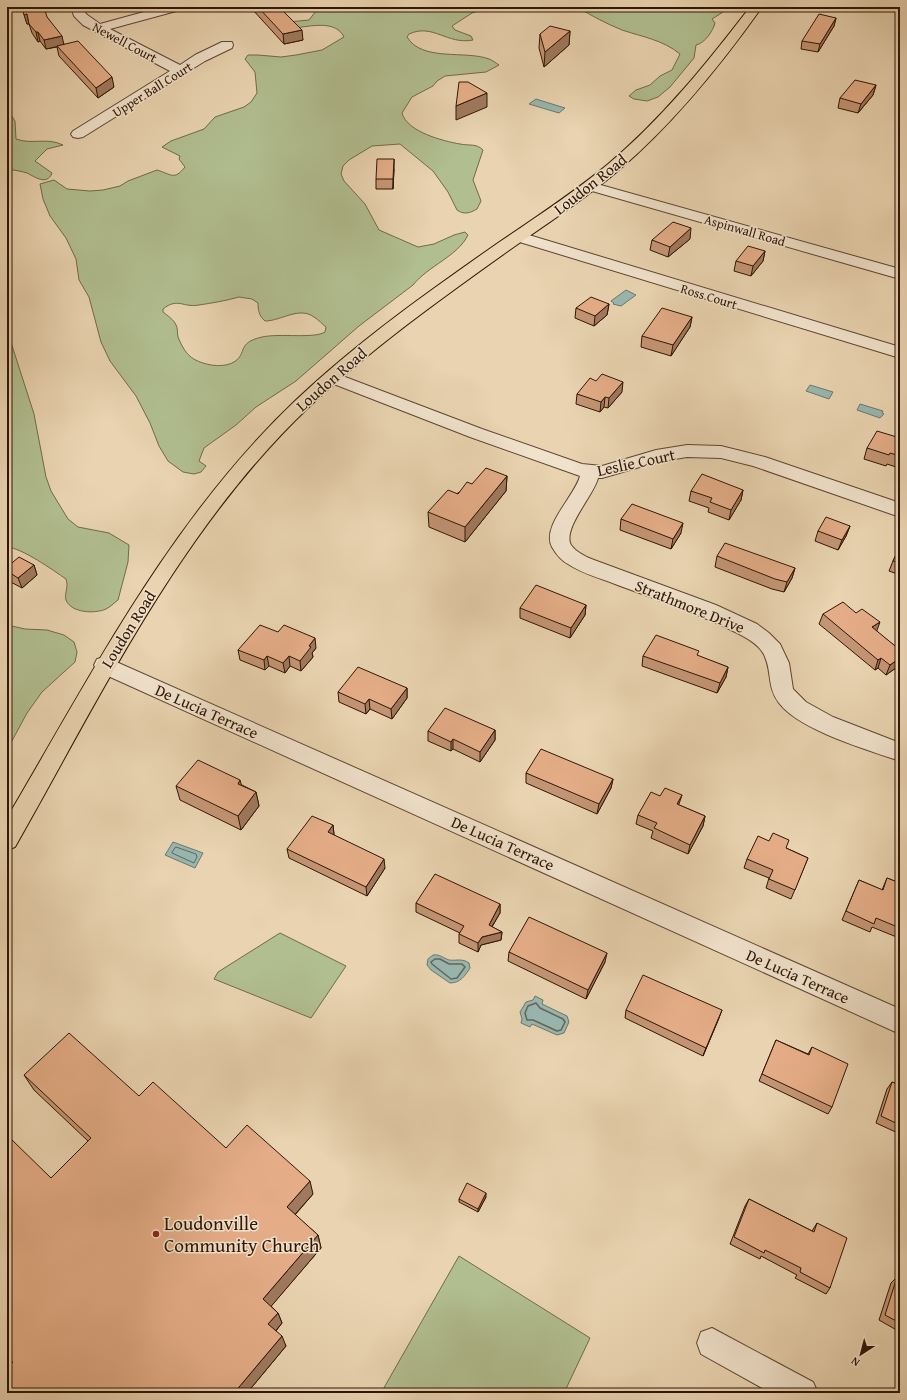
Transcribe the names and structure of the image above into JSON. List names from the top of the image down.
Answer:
{
  "streets": {
    "main road": ["Loudon Road"],
    "street": [
      "Newell Court",
      "Upper Ball Court",
      "Aspinwall Road",
      "Ross Court",
      "Leslie Court",
      "Strathmore Drive",
      "De Lucia Terrace"
    ]
  },
  "crossings": [
    ["Newell Court", "Upper Ball Court"],
    ["Loudon Road", "Aspinwall Road"],
    ["Loudon Road", "Ross Court"],
    ["Loudon Road", "Leslie Court"],
    ["Loudon Road", "De Lucia Terrace"],
    ["Leslie Court", "Strathmore Drive"]
  ],
  "places": ["Loudonville Community Church"],
  "north": "bottom left"
}
